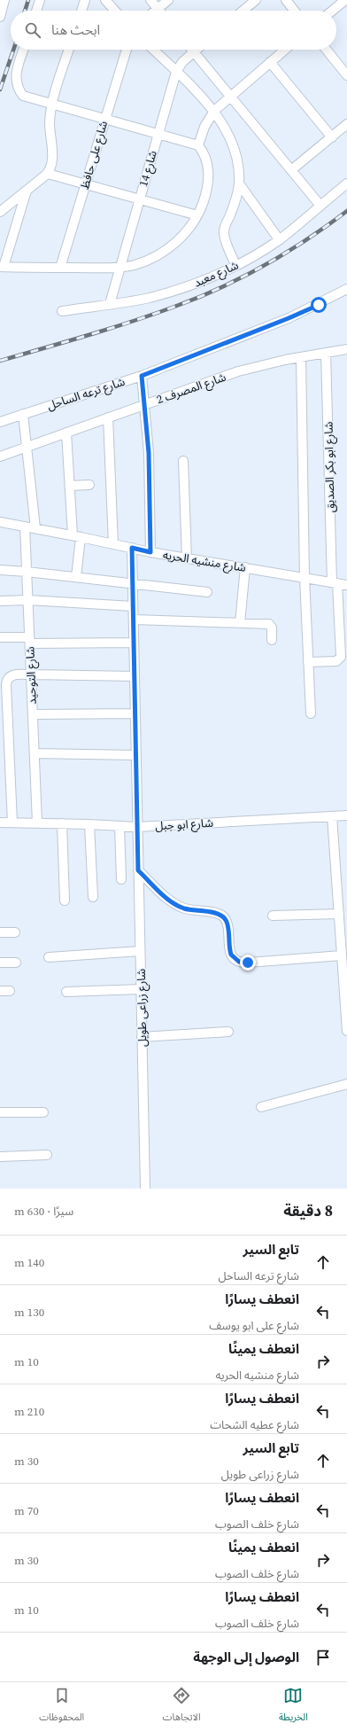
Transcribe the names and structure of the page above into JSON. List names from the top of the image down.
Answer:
{
  "streets": {
    "street": [
      "شارع على حافظ",
      "شارع 14",
      "شارع معبد",
      "شارع المصرف 2",
      "شارع ترعه الساحل",
      "شارع ابو بكر الصديق",
      "شارع منشيه الحريه",
      "شارع التوحيد",
      "شارع ابو جبل",
      "شارع زراعى طويل"
    ]
  },
  "crossings": [
    ["شارع 14", "شارع معبد"],
    ["شارع المصرف 2", "شارع ابو بكر الصديق"],
    ["شارع ابو بكر الصديق", "شارع منشيه الحريه"],
    ["شارع منشيه الحريه", "شارع التوحيد"],
    ["شارع منشيه الحريه", "شارع زراعى طويل"],
    ["شارع التوحيد", "شارع ابو جبل"],
    ["شارع ابو جبل", "شارع زراعى طويل"]
  ],
  "page": {
    "search": "ابحث هنا",
    "heading": ["8 دقيقة", "سيرًا · 630 m"],
    "list": [
      ["تابع السير", "شارع ترعه الساحل", "140 m"],
      ["انعطف يسارًا", "شارع على ابو يوسف", "130 m"],
      ["انعطف يمينًا", "شارع منشيه الحريه", "10 m"],
      ["انعطف يسارًا", "شارع عطيه الشحات", "210 m"],
      ["تابع السير", "شارع زراعى طويل", "30 m"],
      ["انعطف يسارًا", "شارع خلف الصوب", "70 m"],
      ["انعطف يمينًا", "شارع خلف الصوب", "30 m"],
      ["انعطف يسارًا", "شارع خلف الصوب", "10 m"],
      "الوصول إلى الوجهة"
    ],
    "nav": ["الخريطة", "الاتجاهات", "المحفوظات"]
  }
}
